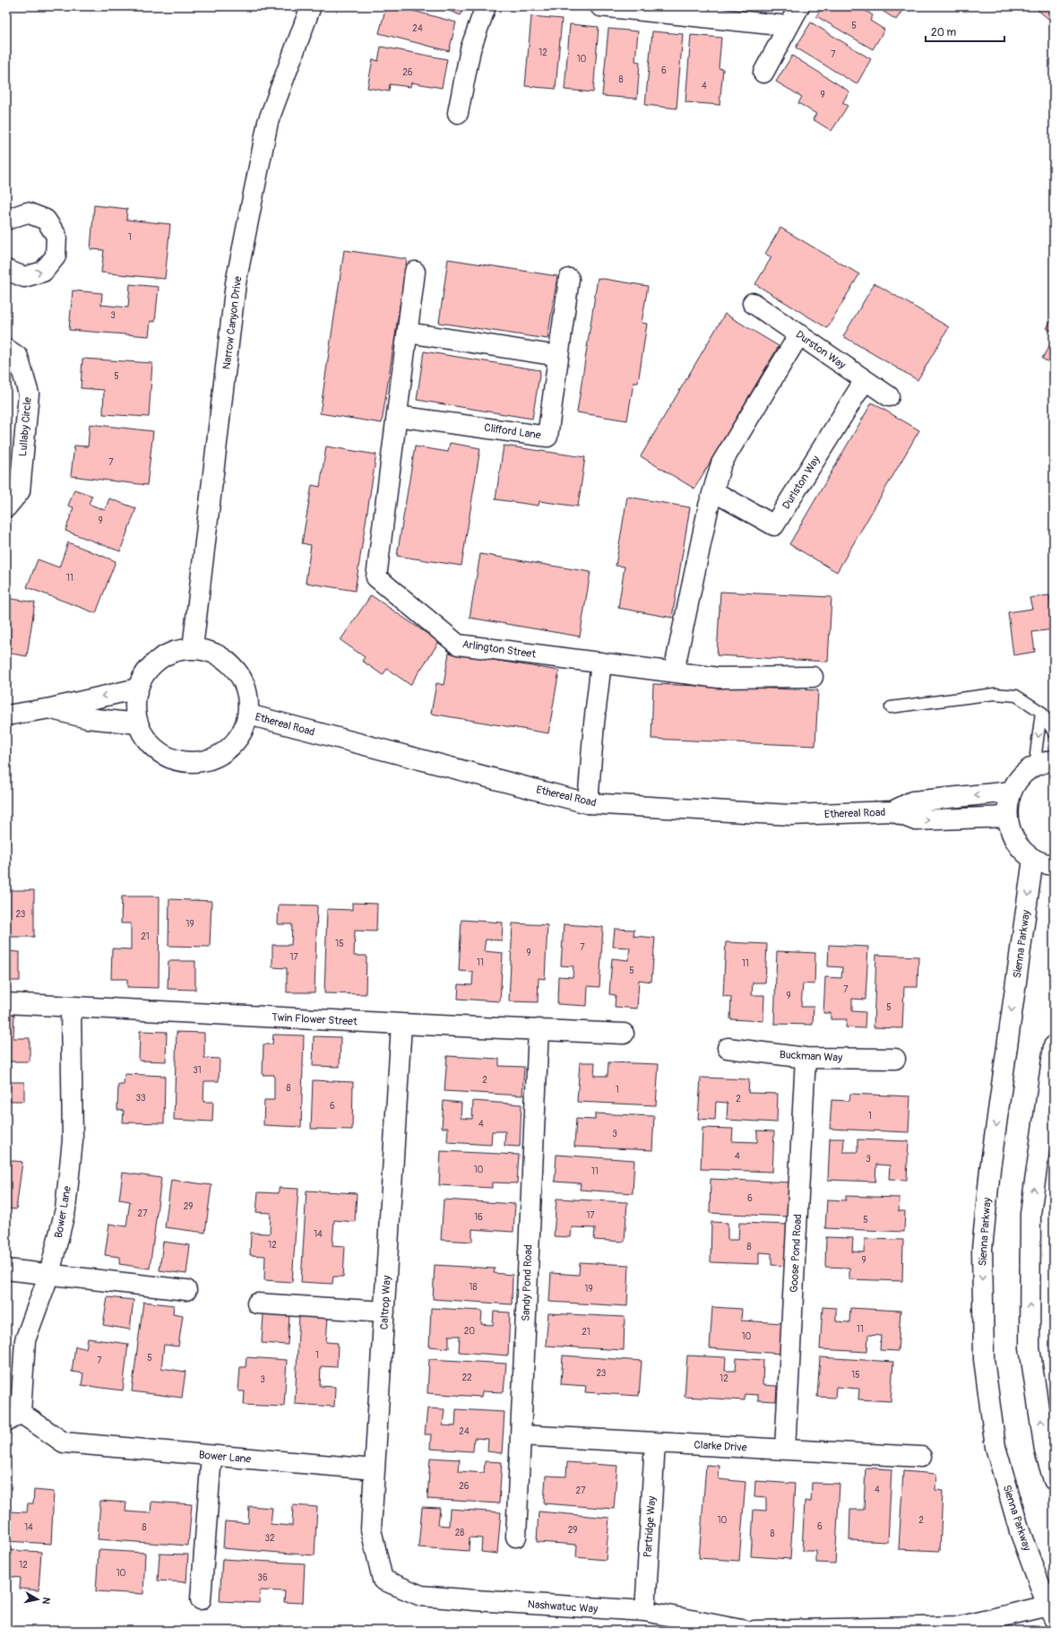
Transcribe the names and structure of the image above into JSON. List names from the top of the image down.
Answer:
{
  "streets": {
    "street": [
      "Narrow Canyon Drive",
      "Durston Way",
      "Lullaby Circle",
      "Clifford Lane",
      "Durlston Way",
      "Arlington Street",
      "Ethereal Road",
      "Sienna Parkway",
      "Twin Flower Street",
      "Buckman Way",
      "Bower Lane",
      "Goose Pond Road",
      "Sandy Pond Road",
      "Caltrop Way",
      "Clarke Drive",
      "Partridge Way",
      "Nashwatuc Way"
    ]
  },
  "crossings": [
    ["Narrow Canyon Drive", "Ethereal Road"],
    ["Durston Way", "Durlston Way"],
    ["Clifford Lane", "Arlington Street"],
    ["Twin Flower Street", "Bower Lane"],
    ["Twin Flower Street", "Sandy Pond Road"],
    ["Twin Flower Street", "Caltrop Way"],
    ["Buckman Way", "Goose Pond Road"],
    ["Bower Lane", "Caltrop Way"],
    ["Goose Pond Road", "Clarke Drive"],
    ["Sandy Pond Road", "Clarke Drive"],
    ["Caltrop Way", "Nashwatuc Way"],
    ["Clarke Drive", "Partridge Way"],
    ["Partridge Way", "Nashwatuc Way"]
  ],
  "house_numbers": [
    "5",
    "24",
    "12",
    "7",
    "10",
    "6",
    "26",
    "8",
    "4",
    "9",
    "1",
    "3",
    "5",
    "7",
    "9",
    "11",
    "23",
    "19",
    "21",
    "15",
    "7",
    "9",
    "17",
    "11",
    "11",
    "5",
    "7",
    "9",
    "5",
    "31",
    "2",
    "8",
    "1",
    "33",
    "2",
    "6",
    "1",
    "4",
    "3",
    "4",
    "3",
    "10",
    "11",
    "6",
    "29",
    "27",
    "17",
    "16",
    "5",
    "14",
    "12",
    "8",
    "9",
    "18",
    "19",
    "11",
    "20",
    "21",
    "10",
    "1",
    "5",
    "7",
    "23",
    "15",
    "22",
    "12",
    "3",
    "24",
    "26",
    "4",
    "27",
    "10",
    "2",
    "6",
    "14",
    "8",
    "29",
    "28",
    "8",
    "32",
    "12",
    "10",
    "36"
  ],
  "scale_bar": "20 m",
  "north": "right"
}
